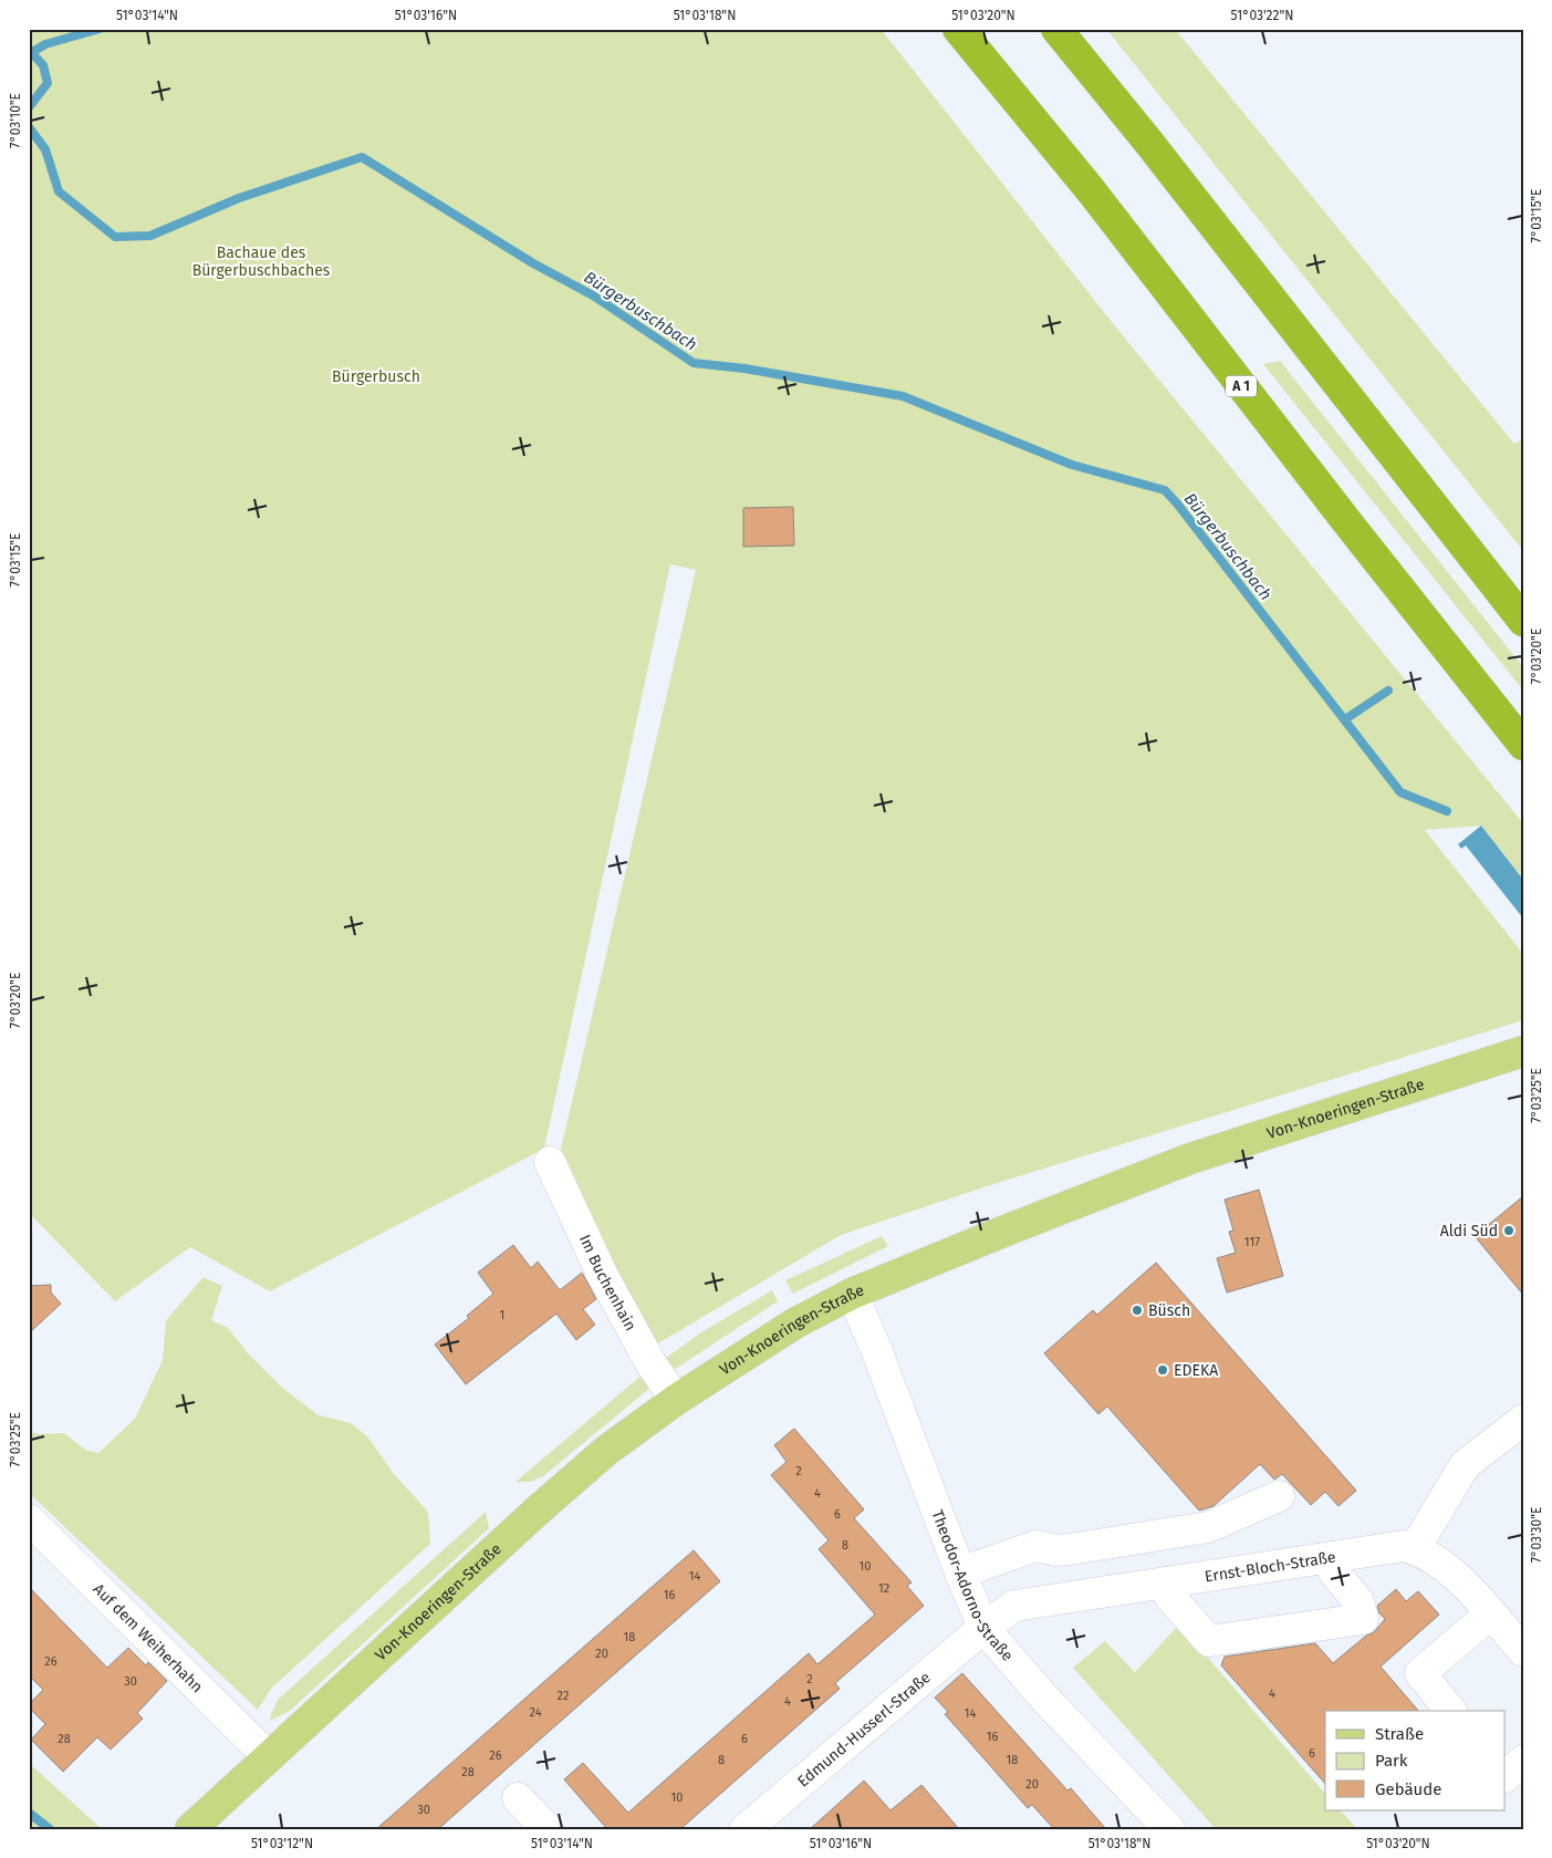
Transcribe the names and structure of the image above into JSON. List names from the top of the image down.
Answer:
{
  "streets": {
    "highway": ["A 1"],
    "main road": ["Von-Knoeringen-Straße"],
    "street": [
      "Im Buchenhain",
      "Ernst-Bloch-Straße",
      "Theodor-Adorno-Straße",
      "Auf dem Weiherhahn",
      "Edmund-Husserl-Straße"
    ]
  },
  "crossings": [
    ["Von-Knoeringen-Straße", "Im Buchenhain"],
    ["Von-Knoeringen-Straße", "Theodor-Adorno-Straße"],
    ["Von-Knoeringen-Straße", "Auf dem Weiherhahn"],
    ["Ernst-Bloch-Straße", "Theodor-Adorno-Straße"],
    ["Ernst-Bloch-Straße", "Edmund-Husserl-Straße"],
    ["Theodor-Adorno-Straße", "Edmund-Husserl-Straße"]
  ],
  "water": ["Bürgerbuschbach"],
  "parks": ["Bachaue des Bürgerbuschbaches", "Bürgerbusch"],
  "places": ["Aldi Süd", "Büsch", "EDEKA"],
  "house_numbers": [
    "117",
    "1",
    "2",
    "4",
    "6",
    "8",
    "10",
    "14",
    "12",
    "16",
    "18",
    "20",
    "26",
    "2",
    "30",
    "4",
    "22",
    "4",
    "24",
    "14",
    "16",
    "28",
    "6",
    "6",
    "26",
    "8",
    "18",
    "28",
    "20",
    "10",
    "30"
  ],
  "legend": ["Straße", "Park", "Gebäude"],
  "coordinates": [
    "51°03'14\"N",
    "51°03'16\"N",
    "51°03'18\"N",
    "51°03'20\"N",
    "51°03'22\"N",
    "7°03'10\"E",
    "7°03'15\"E",
    "7°03'20\"E",
    "7°03'25\"E",
    "7°03'30\"E",
    "51°03'12\"N"
  ]
}
